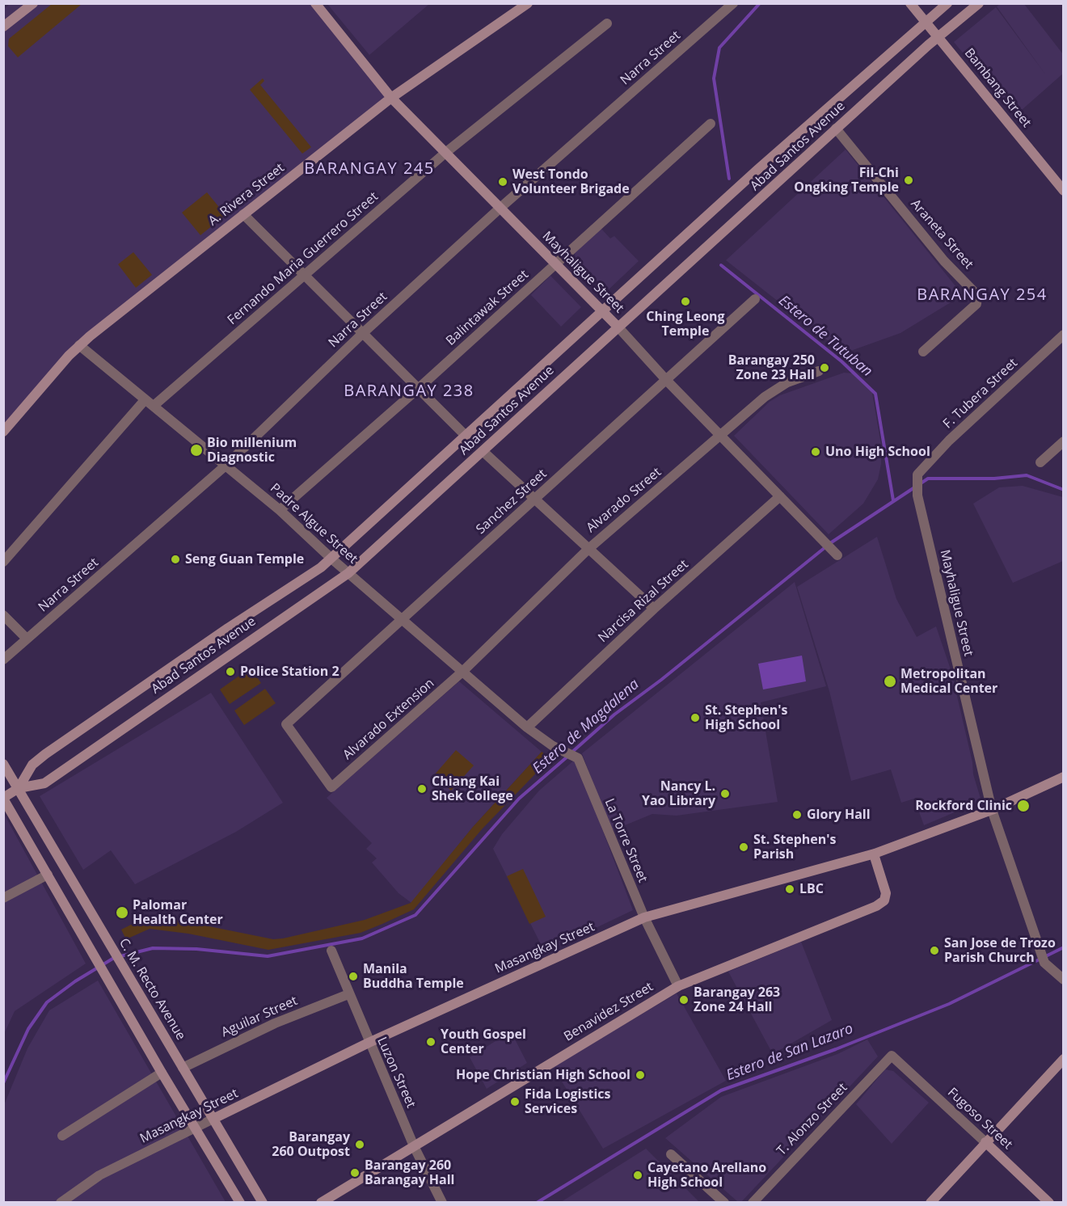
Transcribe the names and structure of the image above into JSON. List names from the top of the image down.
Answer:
{
  "streets": {
    "main road": [
      "Bambang Street",
      "Abad Santos Avenue",
      "A. Rivera Street",
      "Mayhaligue Street",
      "Masangkay Street",
      "C. M. Recto Avenue",
      "Benavidez Street",
      "Fugoso Street"
    ],
    "street": [
      "Narra Street",
      "Araneta Street",
      "Fernando Maria Guerrero Street",
      "Balintawak Street",
      "F. Tubera Street",
      "Alvarado Street",
      "Sanchez Street",
      "Padre Algue Street",
      "Narcisa Rizal Street",
      "Alvarado Extension",
      "La Torre Street",
      "Aguilar Street",
      "Luzon Street",
      "T. Alonzo Street"
    ]
  },
  "crossings": [
    ["Narra Street", "Mayhaligue Street"],
    ["Narra Street", "Padre Algue Street"],
    ["Bambang Street", "Abad Santos Avenue"],
    ["Abad Santos Avenue", "Araneta Street"],
    ["Abad Santos Avenue", "Mayhaligue Street"],
    ["Abad Santos Avenue", "Padre Algue Street"],
    ["Abad Santos Avenue", "C. M. Recto Avenue"],
    ["A. Rivera Street", "Mayhaligue Street"],
    ["A. Rivera Street", "Padre Algue Street"],
    ["Fernando Maria Guerrero Street", "Mayhaligue Street"],
    ["Fernando Maria Guerrero Street", "Padre Algue Street"],
    ["Mayhaligue Street", "Balintawak Street"],
    ["Mayhaligue Street", "F. Tubera Street"],
    ["Mayhaligue Street", "Alvarado Street"],
    ["Mayhaligue Street", "Sanchez Street"],
    ["Mayhaligue Street", "Narcisa Rizal Street"],
    ["Mayhaligue Street", "Masangkay Street"],
    ["Balintawak Street", "Padre Algue Street"],
    ["Alvarado Street", "Padre Algue Street"],
    ["Alvarado Street", "Alvarado Extension"],
    ["Sanchez Street", "Padre Algue Street"],
    ["Sanchez Street", "Alvarado Extension"],
    ["Padre Algue Street", "Narcisa Rizal Street"],
    ["Padre Algue Street", "Alvarado Extension"],
    ["Padre Algue Street", "La Torre Street"],
    ["Narcisa Rizal Street", "La Torre Street"],
    ["La Torre Street", "Masangkay Street"],
    ["La Torre Street", "Benavidez Street"],
    ["Masangkay Street", "C. M. Recto Avenue"],
    ["Masangkay Street", "Benavidez Street"],
    ["Masangkay Street", "Luzon Street"],
    ["C. M. Recto Avenue", "Aguilar Street"],
    ["Benavidez Street", "Luzon Street"],
    ["Aguilar Street", "Luzon Street"],
    ["Fugoso Street", "T. Alonzo Street"]
  ],
  "districts": ["BARANGAY 245", "BARANGAY 254", "BARANGAY 238"],
  "water": ["Estero de Tutuban", "Estero de Magdalena", "Estero de San Lazaro"],
  "places": [
    "Fil-Chi Ongking Temple",
    "West Tondo Volunteer Brigade",
    "Ching Leong Temple",
    "Barangay 250 Zone 23 Hall",
    "Bio millenium Diagnostic",
    "Uno High School",
    "Seng Guan Temple",
    "Police Station 2",
    "Metropolitan Medical Center",
    "St. Stephen's High School",
    "Chiang Kai Shek College",
    "Nancy L. Yao Library",
    "Rockford Clinic",
    "Glory Hall",
    "St. Stephen's Parish",
    "LBC",
    "Palomar Health Center",
    "San Jose de Trozo Parish Church",
    "Manila Buddha Temple",
    "Barangay 263 Zone 24 Hall",
    "Youth Gospel Center",
    "Hope Christian High School",
    "Fida Logistics Services",
    "Barangay 260 Outpost",
    "Barangay 260 Barangay Hall",
    "Cayetano Arellano High School"
  ]
}
